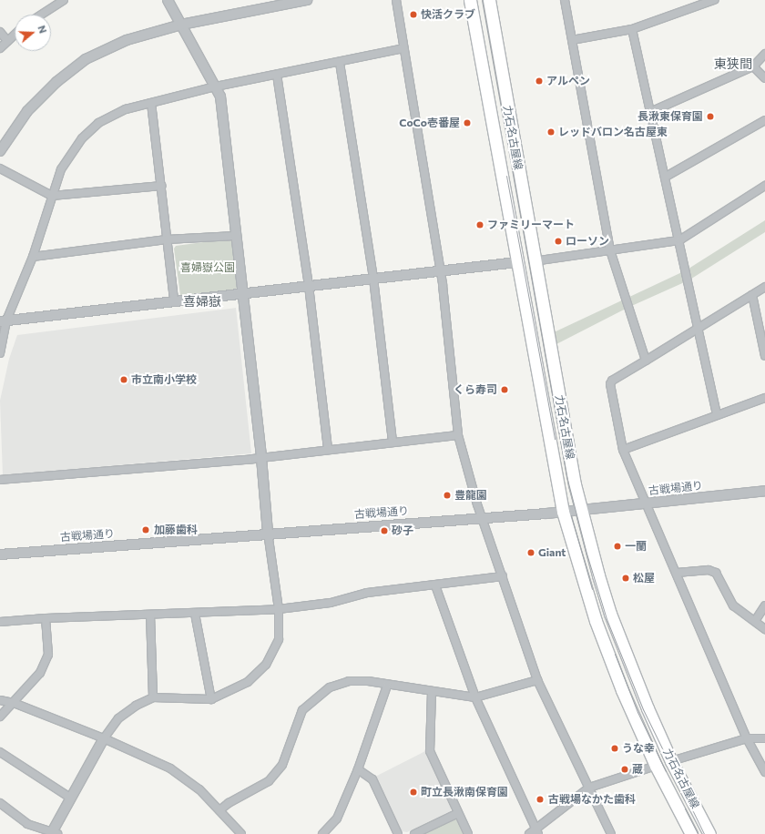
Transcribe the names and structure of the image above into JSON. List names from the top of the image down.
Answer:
{
  "streets": {
    "main road": ["力石名古屋線"],
    "street": ["古戦場通り"]
  },
  "crossings": [
    ["力石名古屋線", "古戦場通り"]
  ],
  "districts": ["東狭間", "喜婦嶽"],
  "parks": ["喜婦嶽公園"],
  "places": [
    "快活クラブ",
    "アルペン",
    "長湫東保育園",
    "CoCo壱番屋",
    "レッドバロン名古屋東",
    "ファミリーマート",
    "ローソン",
    "市立南小学校",
    "くら寿司",
    "豊龍園",
    "加藤歯科",
    "砂子",
    "一蘭",
    "Giant",
    "松屋",
    "うな幸",
    "蔵",
    "町立長湫南保育園",
    "古戦場なかた歯科"
  ],
  "north": "right"
}
